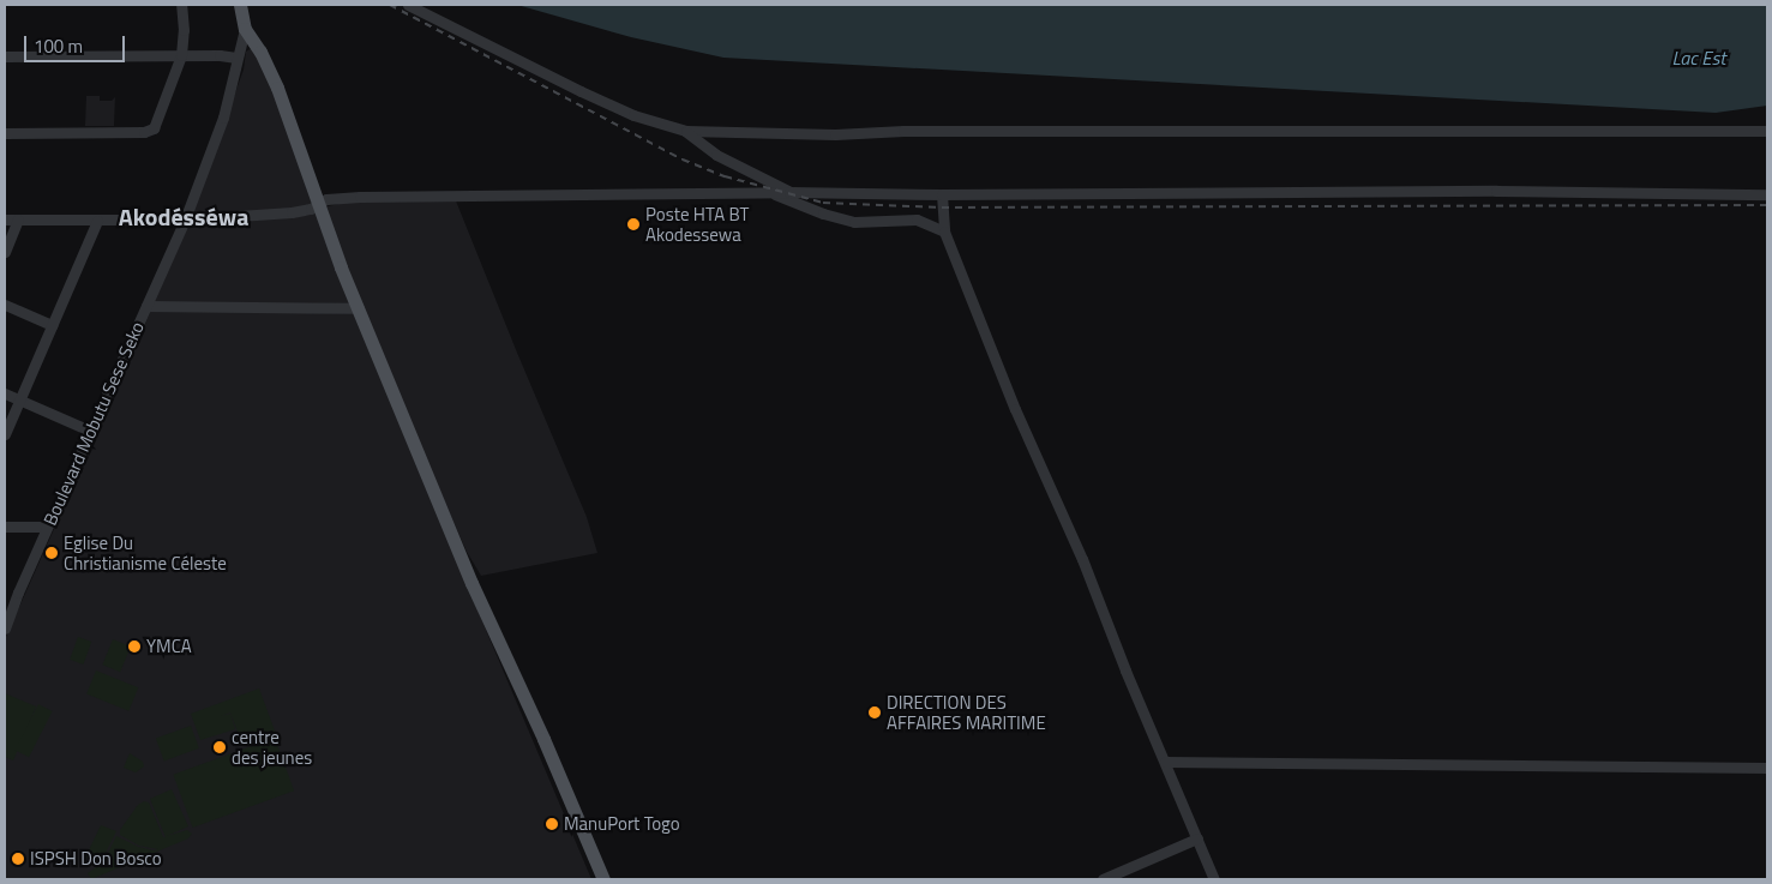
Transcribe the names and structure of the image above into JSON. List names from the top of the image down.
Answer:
{
  "streets": {
    "street": ["Boulevard Mobutu Sese Seko"]
  },
  "districts": ["Akodésséwa"],
  "water": ["Lac Est"],
  "places": [
    "Poste HTA BT Akodessewa",
    "Eglise Du Christianisme Céleste",
    "YMCA",
    "DIRECTION DES AFFAIRES MARITIME",
    "centre des jeunes",
    "ManuPort Togo",
    "ISPSH Don Bosco"
  ],
  "scale_bar": "100 m"
}
